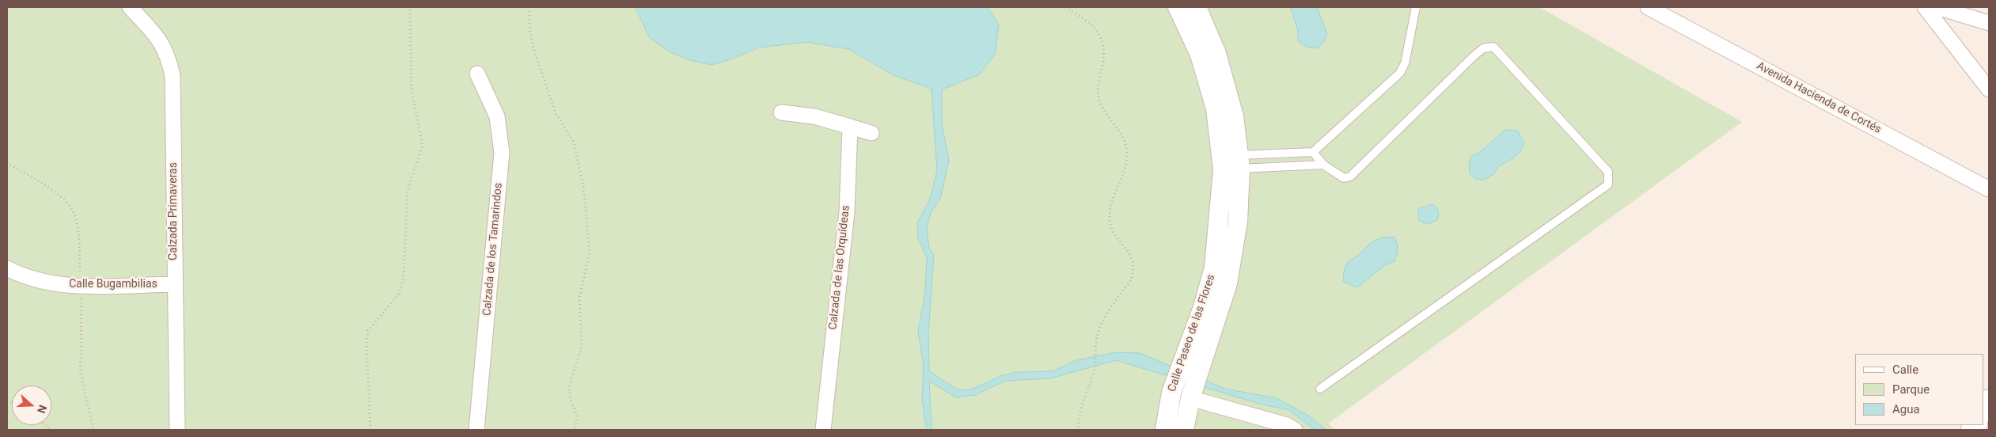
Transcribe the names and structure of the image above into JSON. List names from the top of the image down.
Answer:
{
  "streets": {
    "street": [
      "Avenida Hacienda de Cortés",
      "Calzada Primaveras",
      "Calzada de los Tamarindos",
      "Calzada de las Orquídeas",
      "Calle Bugambilias",
      "Calle Paseo de las Flores"
    ]
  },
  "crossings": [
    ["Calzada Primaveras", "Calle Bugambilias"]
  ],
  "legend": ["Calle", "Parque", "Agua"],
  "north": "right"
}
